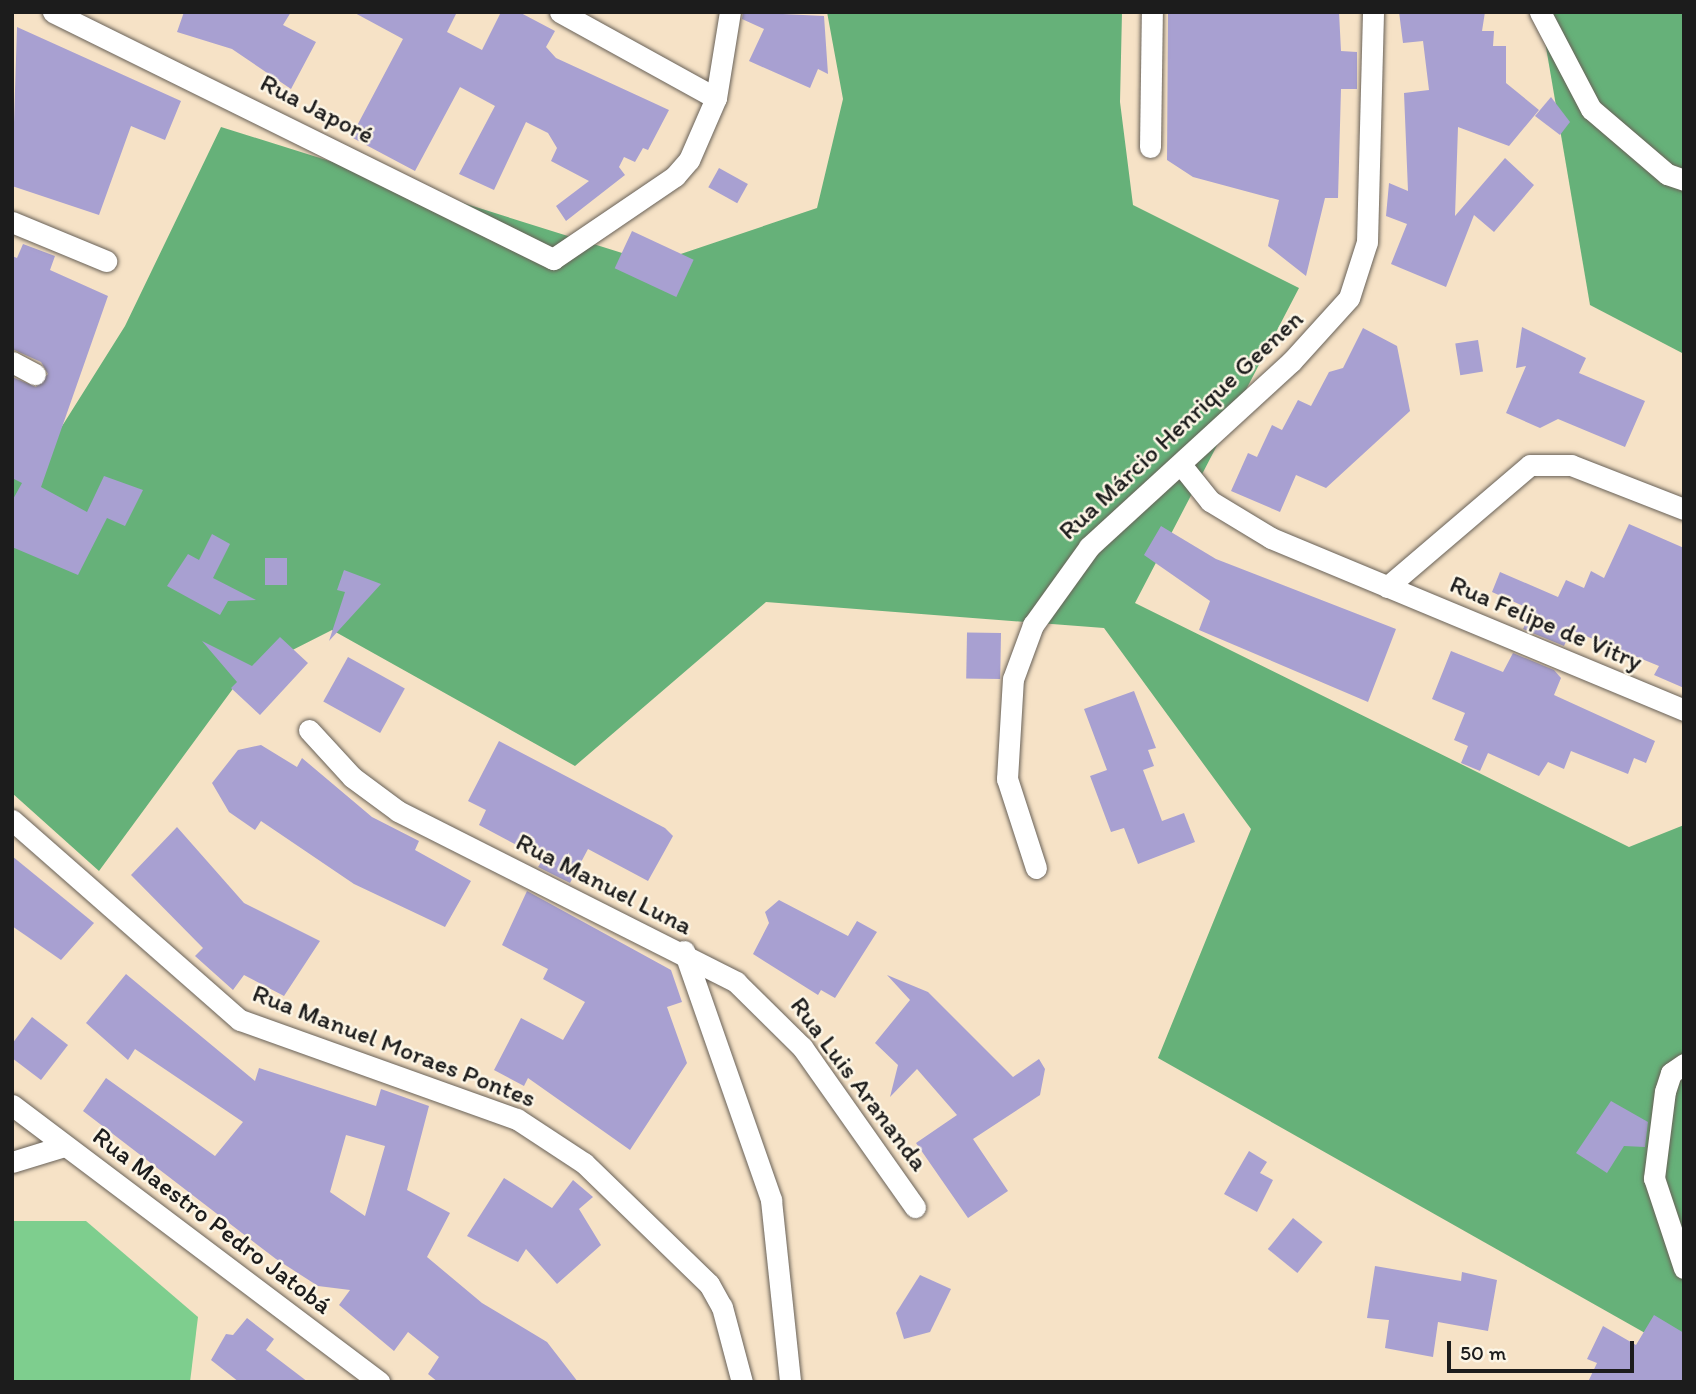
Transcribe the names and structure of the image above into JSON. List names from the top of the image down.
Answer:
{
  "streets": {
    "street": [
      "Rua Japoré",
      "Rua Márcio Henrique Geenen",
      "Rua Felipe de Vitry",
      "Rua Manuel Luna",
      "Rua Manuel Moraes Pontes",
      "Rua Luis Arananda",
      "Rua Maestro Pedro Jatobá"
    ]
  },
  "crossings": [
    ["Rua Márcio Henrique Geenen", "Rua Felipe de Vitry"],
    ["Rua Manuel Luna", "Rua Luis Arananda"]
  ],
  "scale_bar": "50 m"
}
